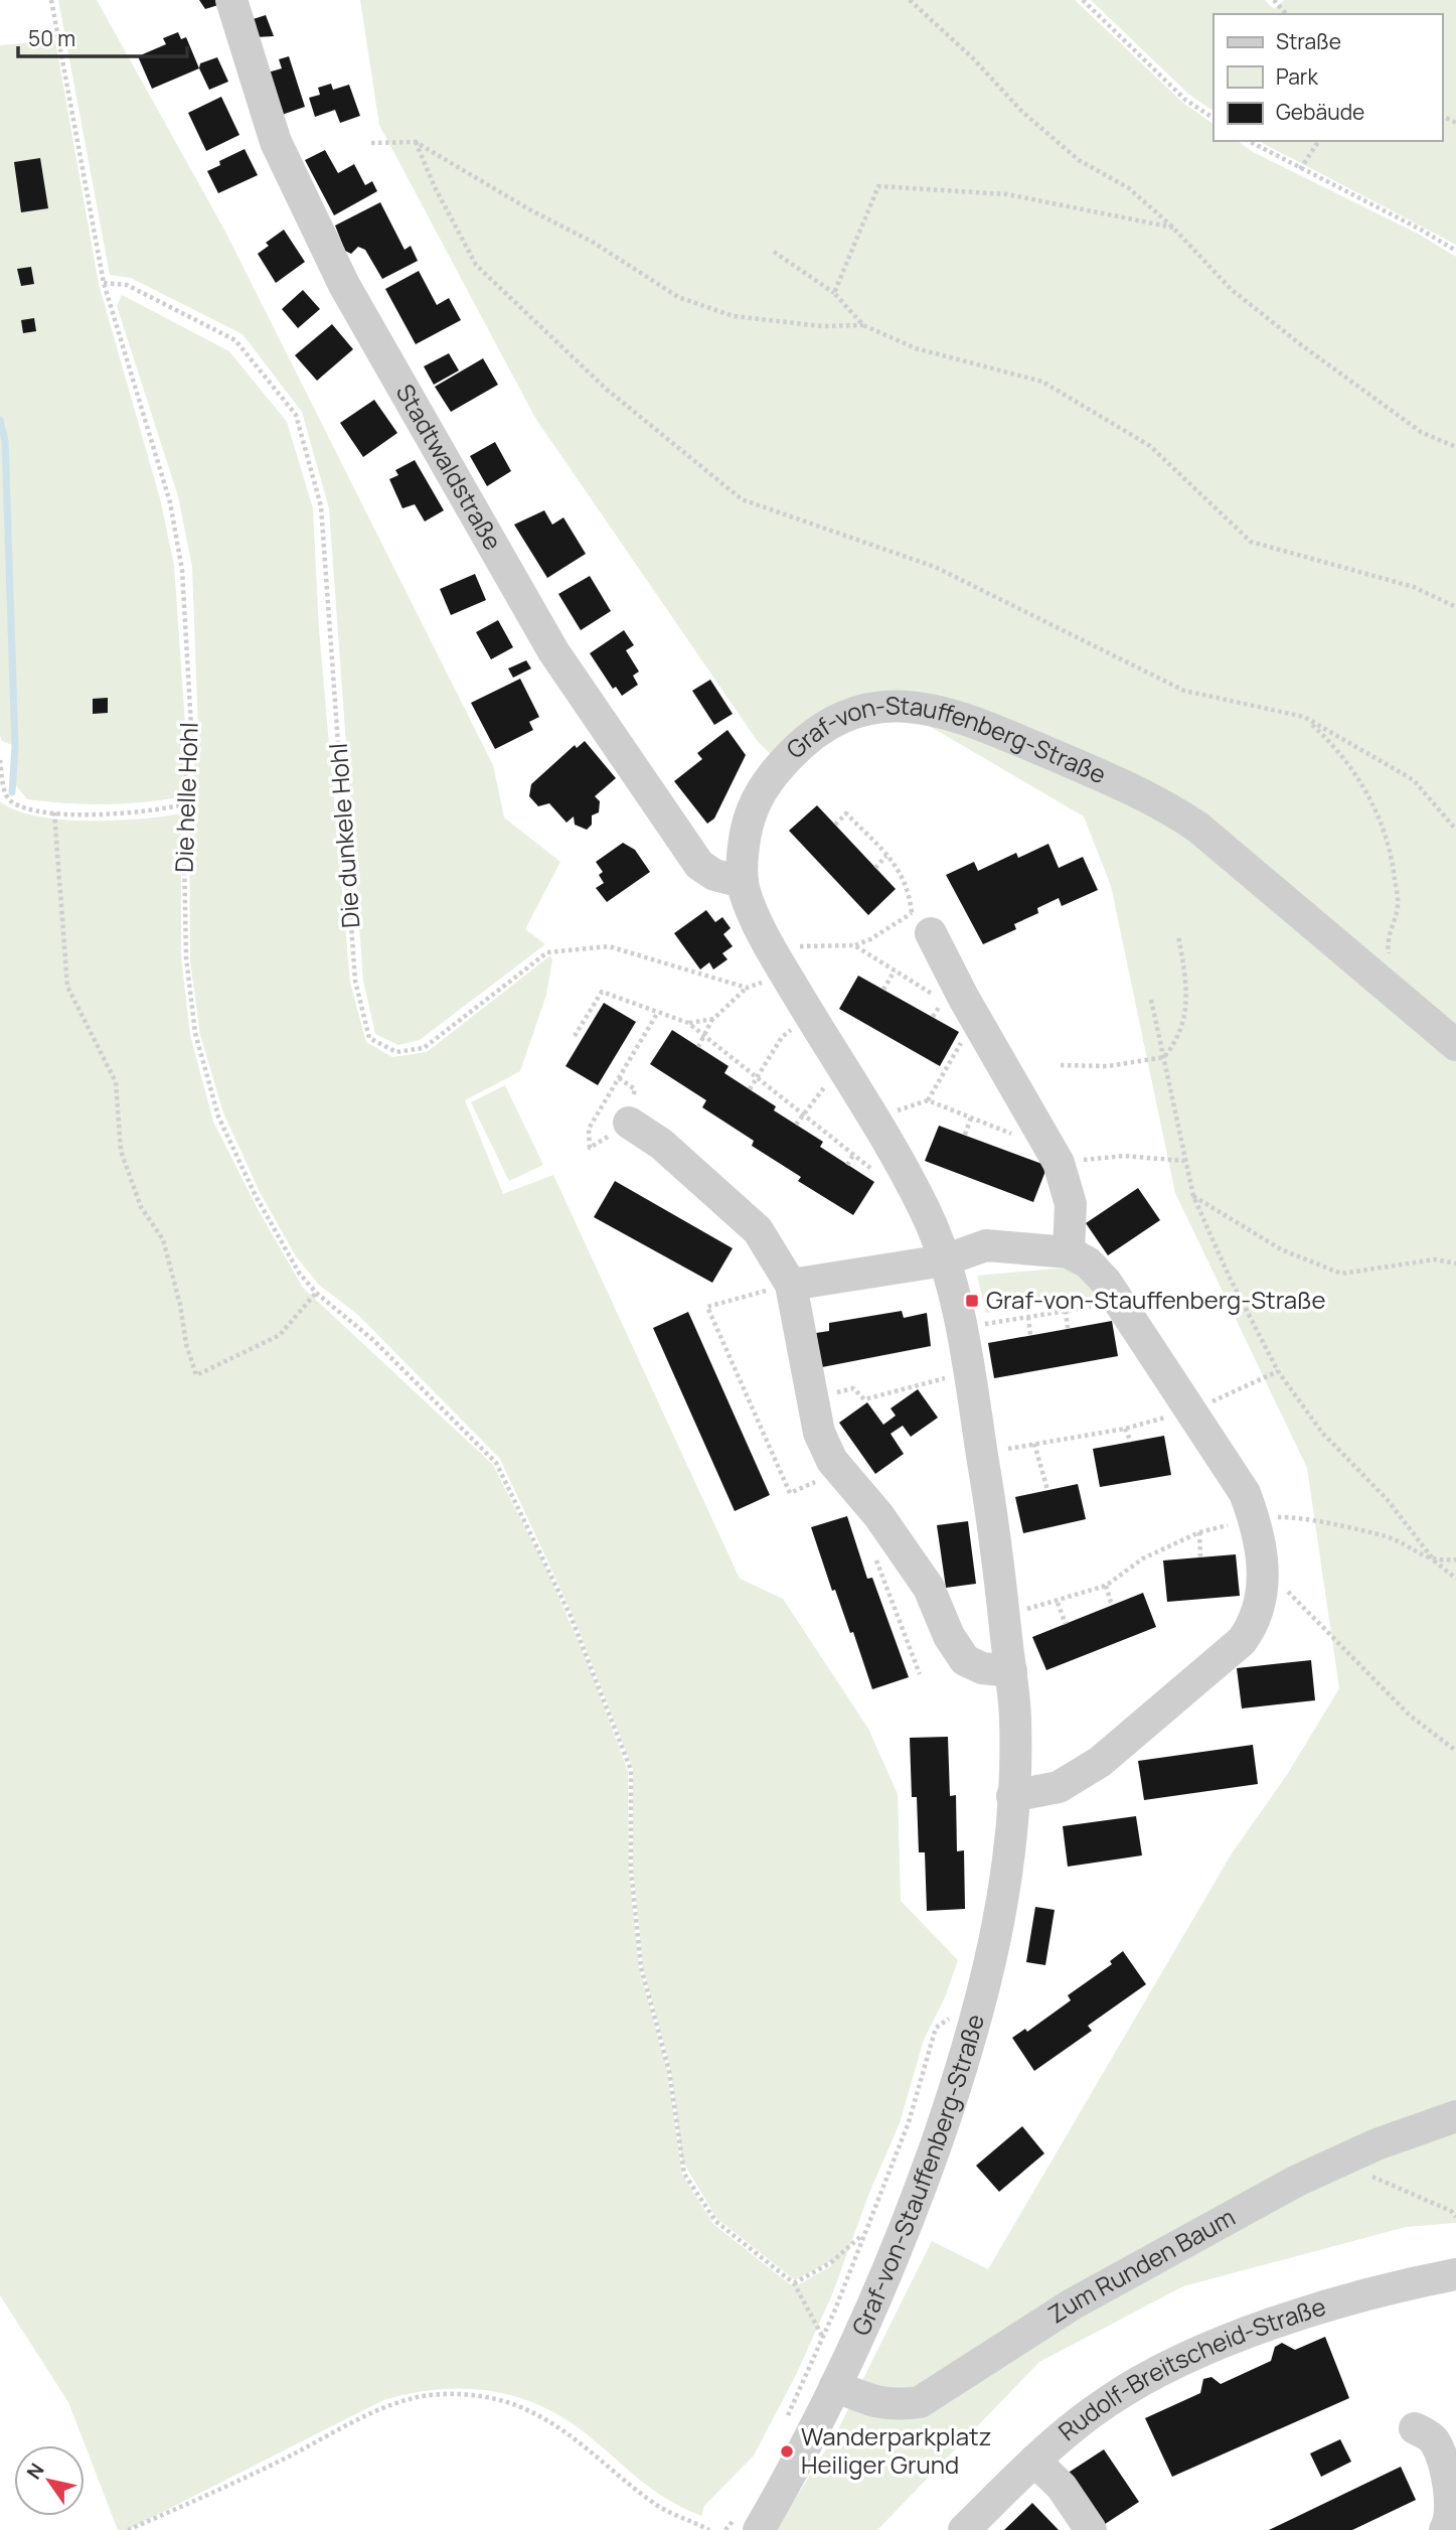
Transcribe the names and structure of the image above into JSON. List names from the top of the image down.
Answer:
{
  "streets": {
    "street": [
      "Stadtwaldstraße",
      "Graf-von-Stauffenberg-Straße",
      "Zum Runden Baum",
      "Rudolf-Breitscheid-Straße"
    ],
    "path": ["Die helle Hohl", "Die dunkele Hohl"]
  },
  "crossings": [
    ["Stadtwaldstraße", "Graf-von-Stauffenberg-Straße"],
    ["Graf-von-Stauffenberg-Straße", "Zum Runden Baum"],
    ["Die helle Hohl", "Die dunkele Hohl"]
  ],
  "places": {
    "transit": ["Graf-von-Stauffenberg-Straße"],
    "other": ["Wanderparkplatz Heiliger Grund"]
  },
  "legend": ["Straße", "Park", "Gebäude"],
  "scale_bar": "50 m",
  "north": "top left"
}
